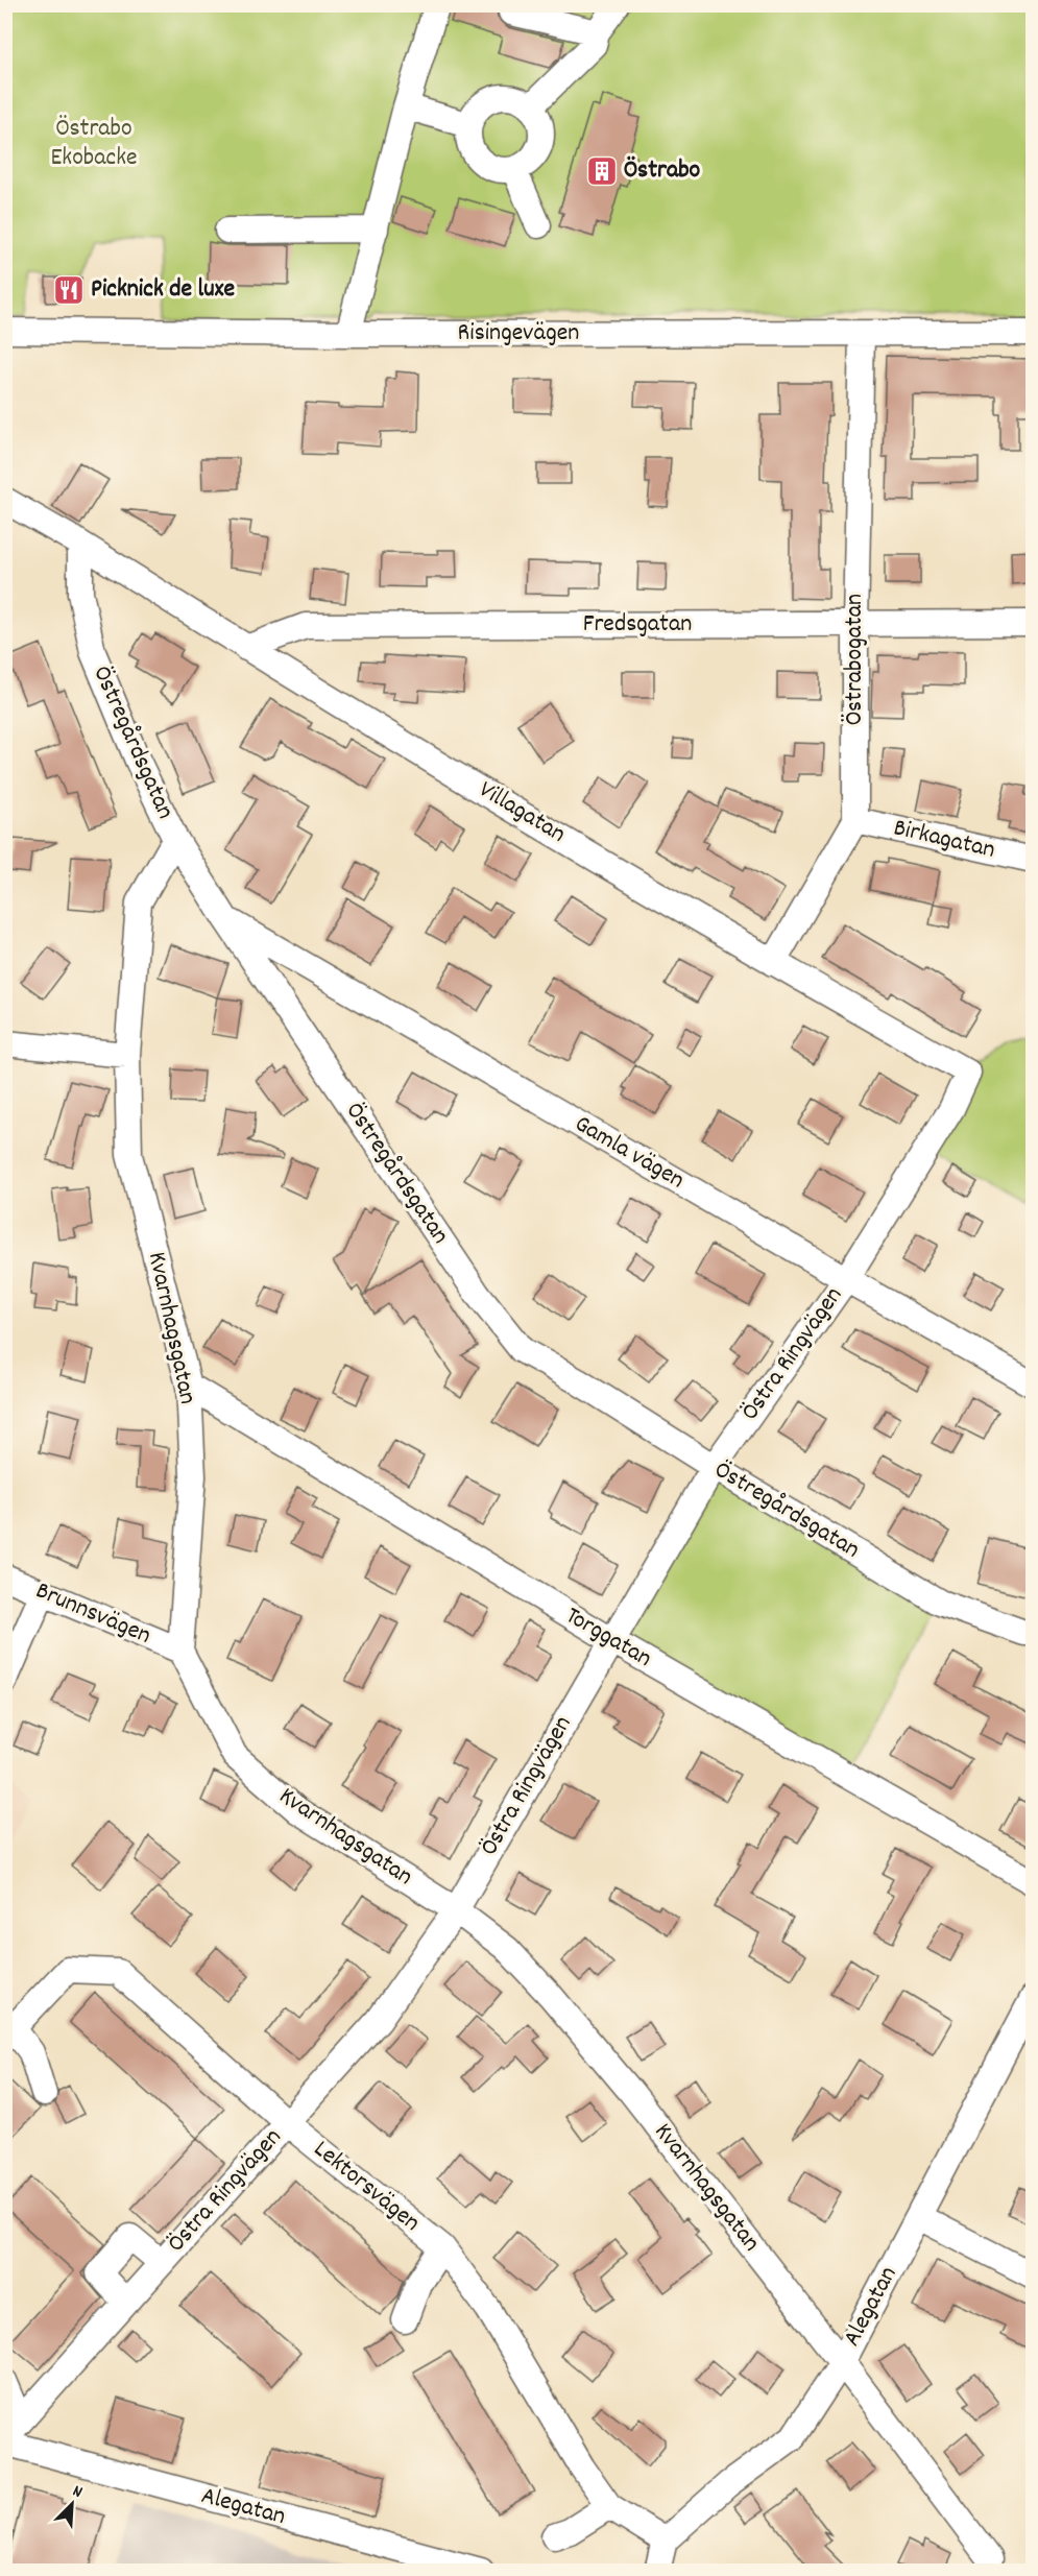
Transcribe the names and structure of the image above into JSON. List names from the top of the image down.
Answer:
{
  "streets": {
    "street": [
      "Risingevägen",
      "Fredsgatan",
      "Östrabogatan",
      "Östregårdsgatan",
      "Villagatan",
      "Birkagatan",
      "Gamla vägen",
      "Kvarnhagsgatan",
      "Östra Ringvägen",
      "Brunnsvägen",
      "Torggatan",
      "Lektorsvägen",
      "Alegatan"
    ]
  },
  "crossings": [
    ["Risingevägen", "Östrabogatan"],
    ["Fredsgatan", "Östrabogatan"],
    ["Fredsgatan", "Villagatan"],
    ["Östrabogatan", "Villagatan"],
    ["Östrabogatan", "Birkagatan"],
    ["Östregårdsgatan", "Villagatan"],
    ["Östregårdsgatan", "Gamla vägen"],
    ["Östregårdsgatan", "Kvarnhagsgatan"],
    ["Östregårdsgatan", "Östra Ringvägen"],
    ["Villagatan", "Östra Ringvägen"],
    ["Gamla vägen", "Östra Ringvägen"],
    ["Kvarnhagsgatan", "Östra Ringvägen"],
    ["Kvarnhagsgatan", "Brunnsvägen"],
    ["Kvarnhagsgatan", "Torggatan"],
    ["Kvarnhagsgatan", "Alegatan"],
    ["Östra Ringvägen", "Torggatan"],
    ["Östra Ringvägen", "Lektorsvägen"],
    ["Östra Ringvägen", "Alegatan"],
    ["Lektorsvägen", "Alegatan"]
  ],
  "parks": ["Östrabo Ekobacke"],
  "places": {
    "building": ["Östrabo"],
    "restaurant": ["Picknick de luxe"]
  },
  "north": "top right"
}
